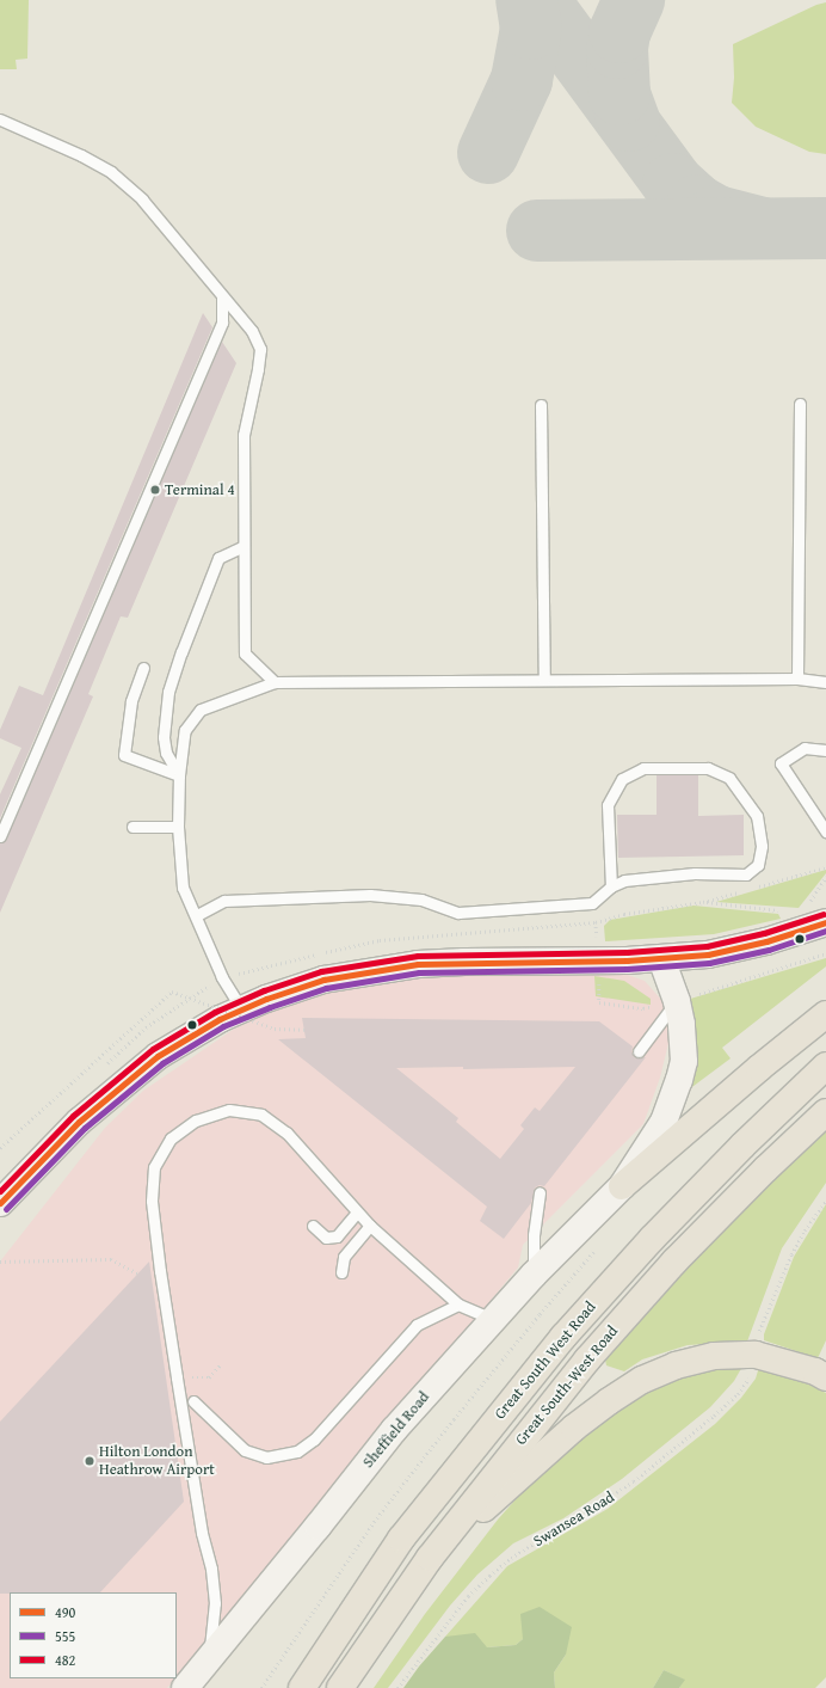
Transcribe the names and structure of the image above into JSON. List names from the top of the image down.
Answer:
{
  "streets": {
    "highway": ["Great South West Road", "Great South-West Road"],
    "street": ["Sheffield Road"],
    "path": ["Swansea Road"]
  },
  "places": ["Terminal 4", "Hilton London Heathrow Airport"],
  "lines": ["transit line 482", "transit line 490", "transit line 555"],
  "legend": ["490", "555", "482"]
}
